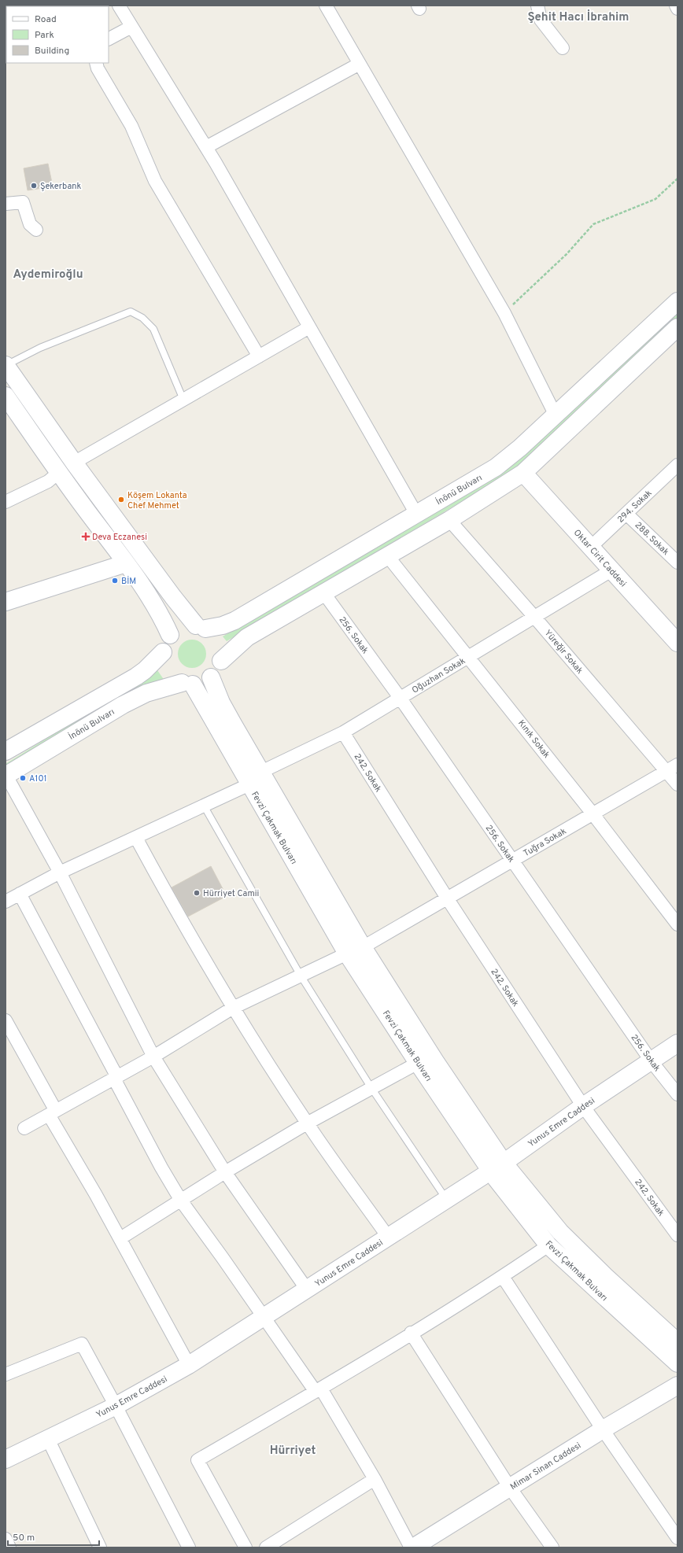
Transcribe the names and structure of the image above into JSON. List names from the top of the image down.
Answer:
{
  "streets": {
    "street": [
      "İnönü Bulvarı",
      "294. Sokak",
      "288. Sokak",
      "Oktar Cirit Caddesi",
      "256. Sokak",
      "Yüreğir Sokak",
      "Oğuzhan Sokak",
      "Kınık Sokak",
      "242. Sokak",
      "Fevzi Çakmak Bulvarı",
      "Tuğra Sokak",
      "Yunus Emre Caddesi",
      "Mimar Sinan Caddesi"
    ]
  },
  "crossings": [
    ["İnönü Bulvarı", "Fevzi Çakmak Bulvarı"],
    ["294. Sokak", "288. Sokak"],
    ["294. Sokak", "Oktar Cirit Caddesi"],
    ["Oktar Cirit Caddesi", "Oğuzhan Sokak"],
    ["256. Sokak", "Oğuzhan Sokak"],
    ["256. Sokak", "Tuğra Sokak"],
    ["256. Sokak", "Yunus Emre Caddesi"],
    ["Yüreğir Sokak", "Oğuzhan Sokak"],
    ["Yüreğir Sokak", "Tuğra Sokak"],
    ["Oğuzhan Sokak", "Kınık Sokak"],
    ["Oğuzhan Sokak", "242. Sokak"],
    ["Oğuzhan Sokak", "Fevzi Çakmak Bulvarı"],
    ["Kınık Sokak", "Tuğra Sokak"],
    ["242. Sokak", "Tuğra Sokak"],
    ["242. Sokak", "Yunus Emre Caddesi"],
    ["Fevzi Çakmak Bulvarı", "Tuğra Sokak"],
    ["Fevzi Çakmak Bulvarı", "Yunus Emre Caddesi"]
  ],
  "districts": ["Şehit Hacı İbrahim", "Aydemiroğlu", "Hürriyet"],
  "places": {
    "other": [
      "Şekerbank",
      "Köşem Lokanta Chef Mehmet",
      "BİM",
      "A101",
      "Hürriyet Camii"
    ],
    "health": ["Deva Eczanesi"]
  },
  "legend": ["Road", "Park", "Building"],
  "scale_bar": "50 m"
}
